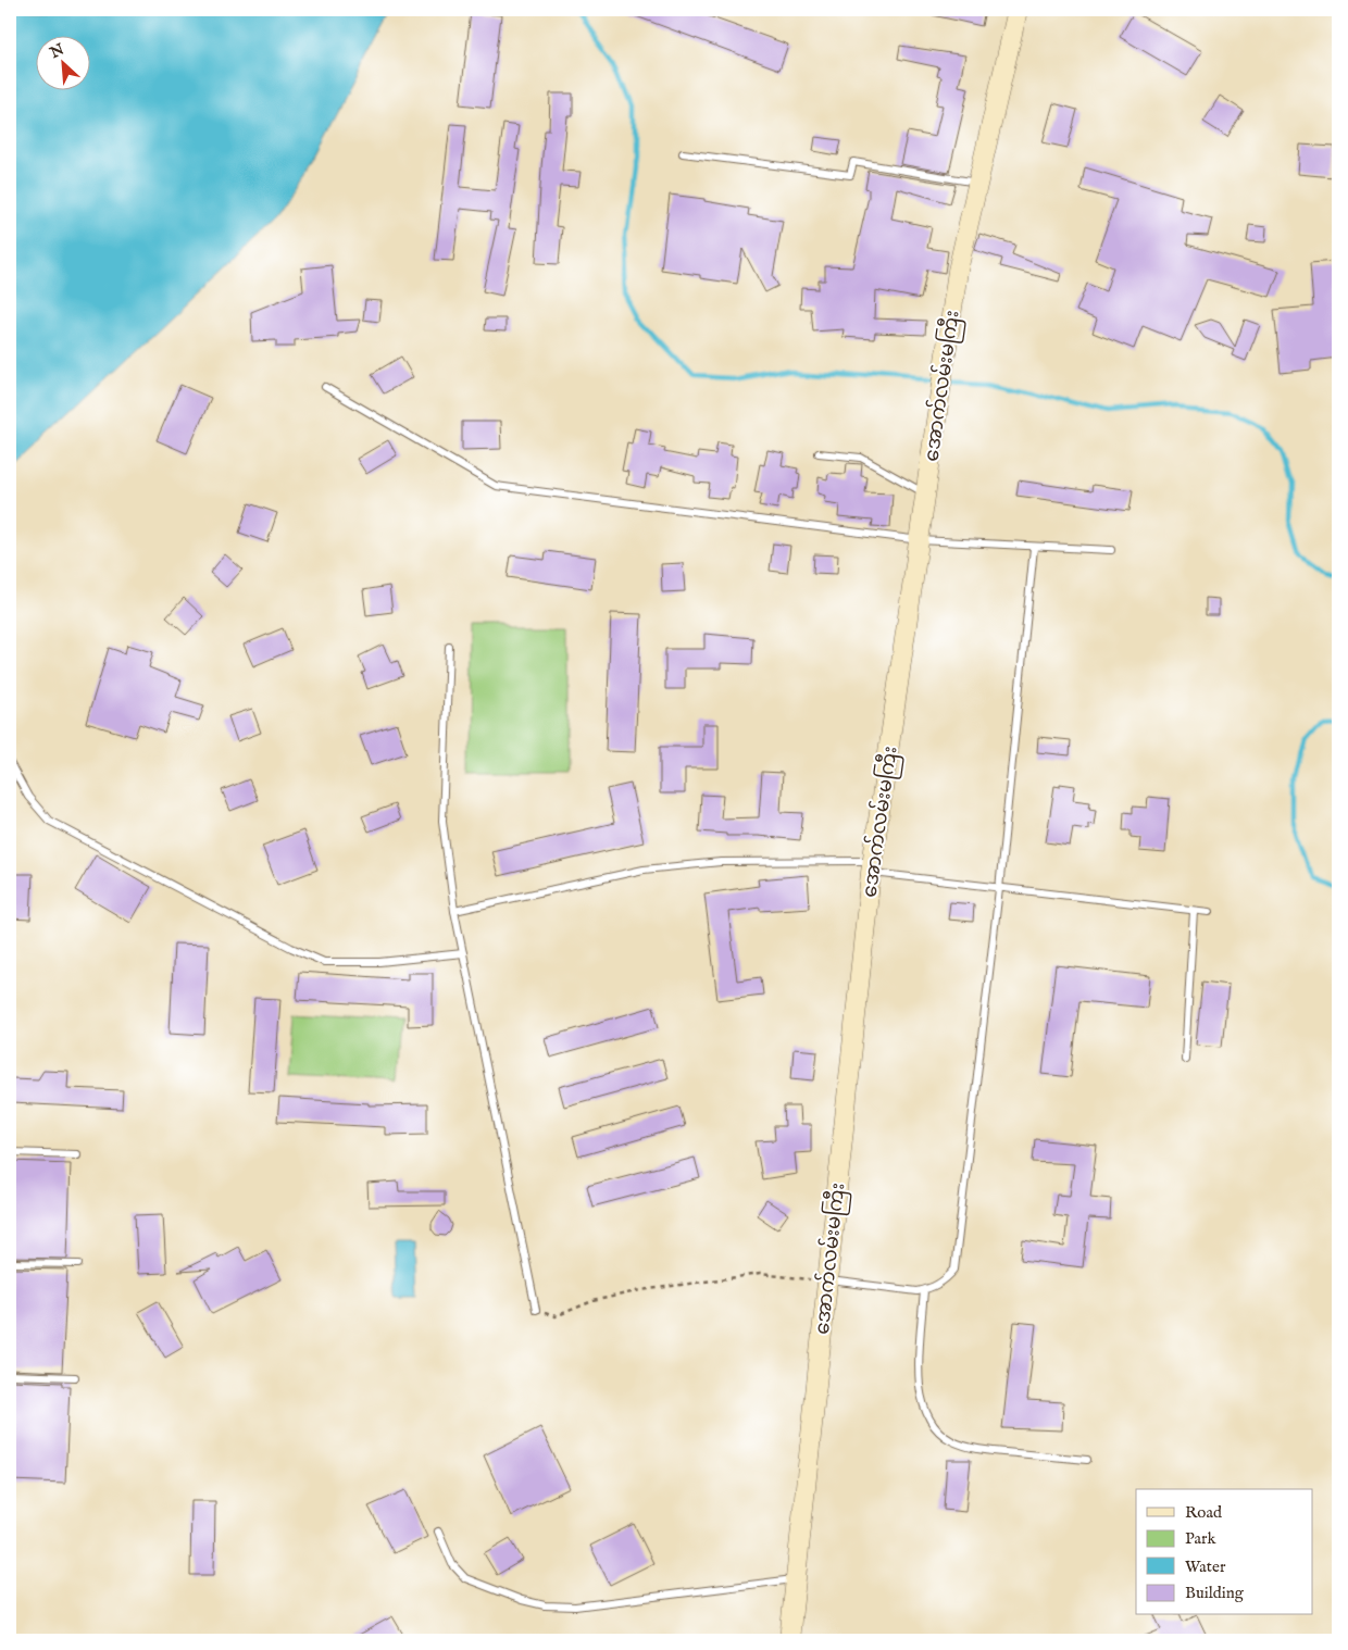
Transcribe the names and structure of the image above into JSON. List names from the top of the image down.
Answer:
{
  "streets": {
    "main road": ["အောက်လမ်းမကြီး"]
  },
  "legend": [
    "Road",
    "Park",
    "Water",
    "Building"
  ],
  "north": "top left"
}
